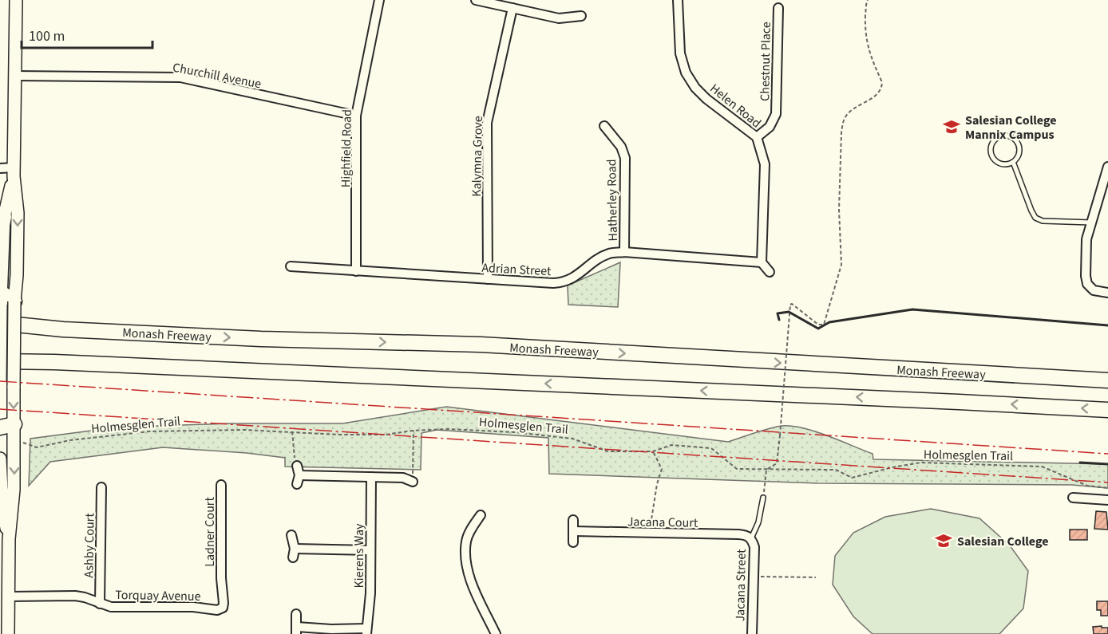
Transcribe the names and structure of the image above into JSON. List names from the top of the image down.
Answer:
{
  "streets": {
    "highway": ["Monash Freeway"],
    "street": [
      "Chestnut Place",
      "Churchill Avenue",
      "Helen Road",
      "Highfield Road",
      "Kalymna Grove",
      "Hatherley Road",
      "Adrian Street",
      "Jacana Court",
      "Ladner Court",
      "Ashby Court",
      "Kierens Way",
      "Jacana Street",
      "Torquay Avenue"
    ],
    "path": ["Holmesglen Trail"]
  },
  "crossings": [
    ["Chestnut Place", "Helen Road"],
    ["Churchill Avenue", "Highfield Road"],
    ["Helen Road", "Adrian Street"],
    ["Highfield Road", "Adrian Street"],
    ["Kalymna Grove", "Adrian Street"],
    ["Hatherley Road", "Adrian Street"],
    ["Jacana Court", "Jacana Street"],
    ["Ladner Court", "Torquay Avenue"],
    ["Ashby Court", "Torquay Avenue"]
  ],
  "places": {
    "school or university": ["Salesian College Mannix Campus", "Salesian College"]
  },
  "scale_bar": "100 m"
}
